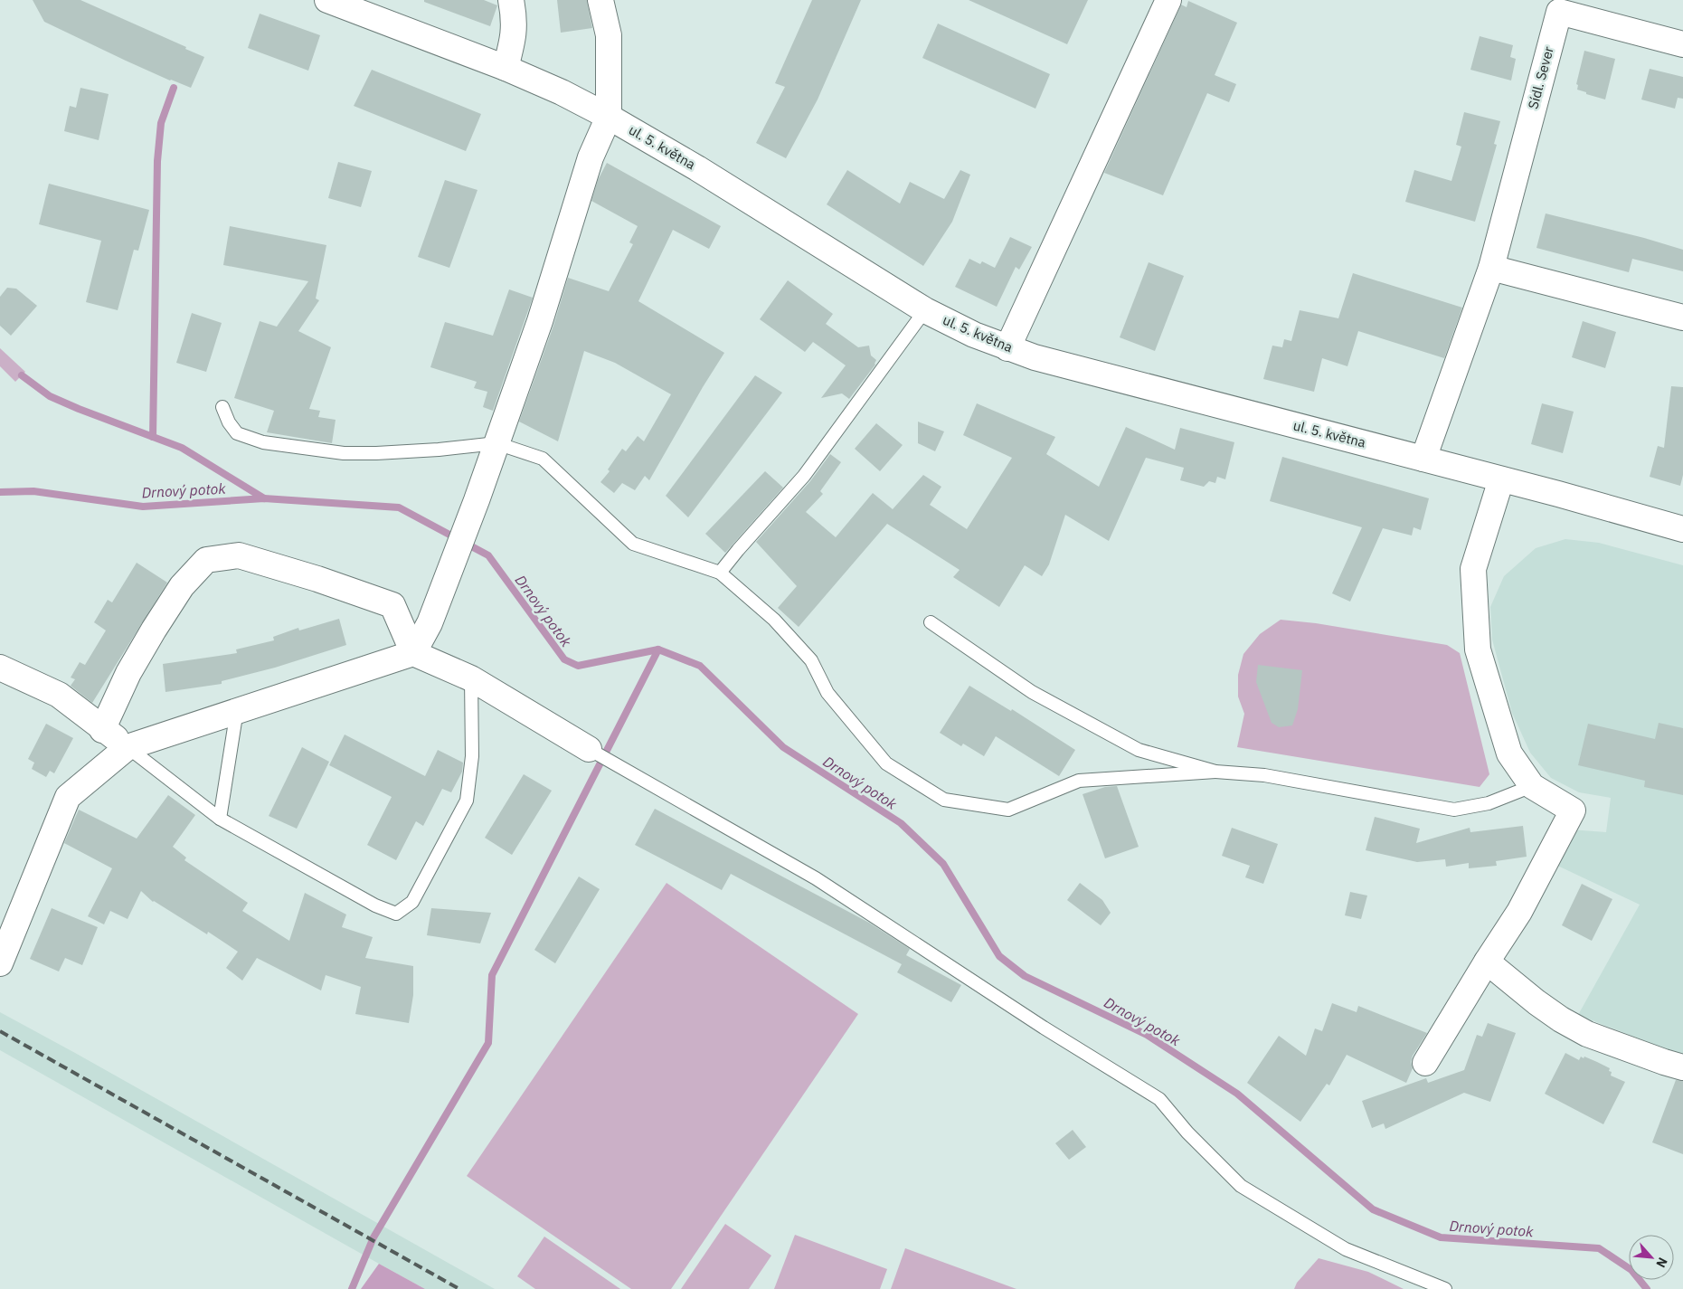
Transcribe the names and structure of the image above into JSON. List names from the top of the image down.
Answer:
{
  "streets": {
    "street": ["Sídl. Sever", "ul. 5. května"]
  },
  "crossings": [
    ["Sídl. Sever", "ul. 5. května"]
  ],
  "water": ["Drnový potok"],
  "north": "bottom right"
}
